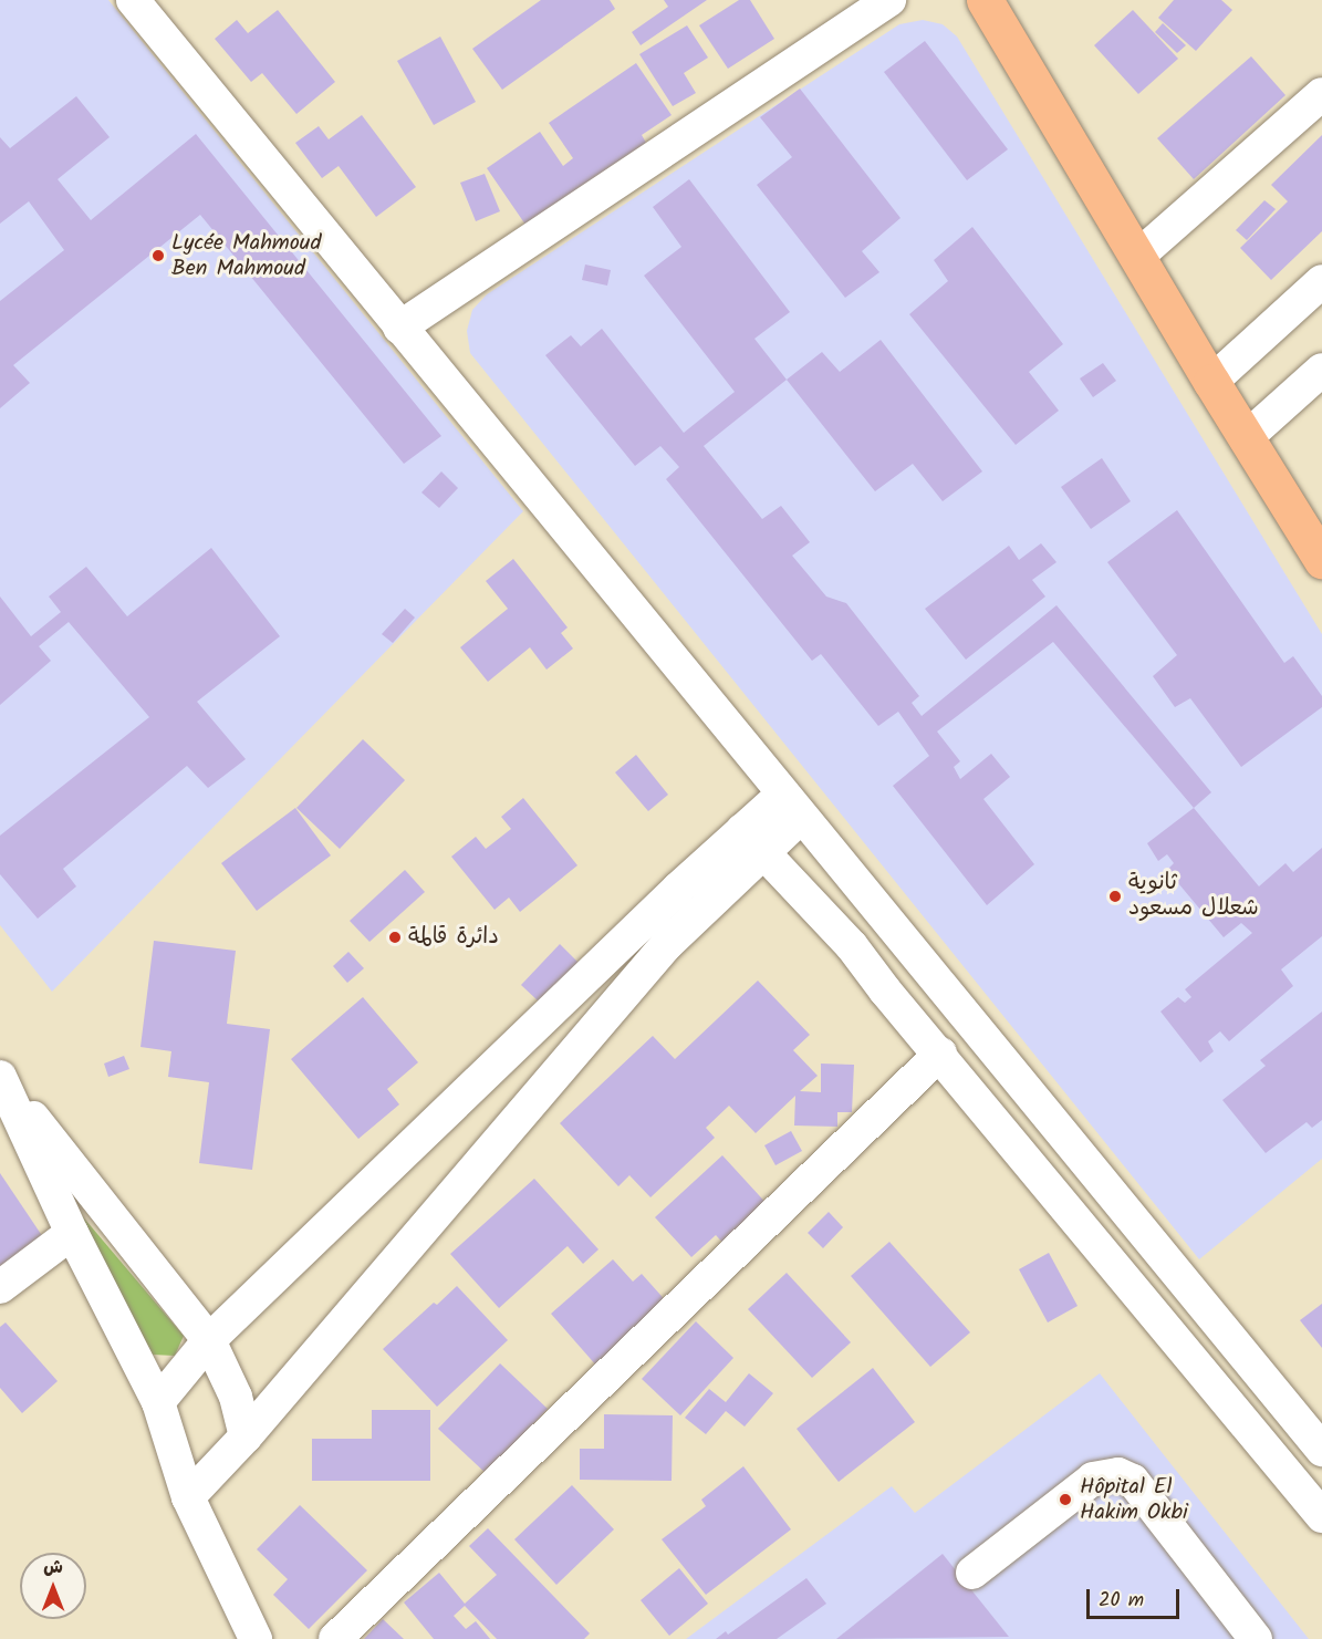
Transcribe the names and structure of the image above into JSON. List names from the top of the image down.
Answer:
{
  "places": [
    "Lycée Mahmoud Ben Mahmoud",
    "ثانوية شعلال مسعود",
    "دائرة قالمة",
    "Hôpital El Hakim Okbi"
  ],
  "scale_bar": "20 m",
  "north": "top"
}
